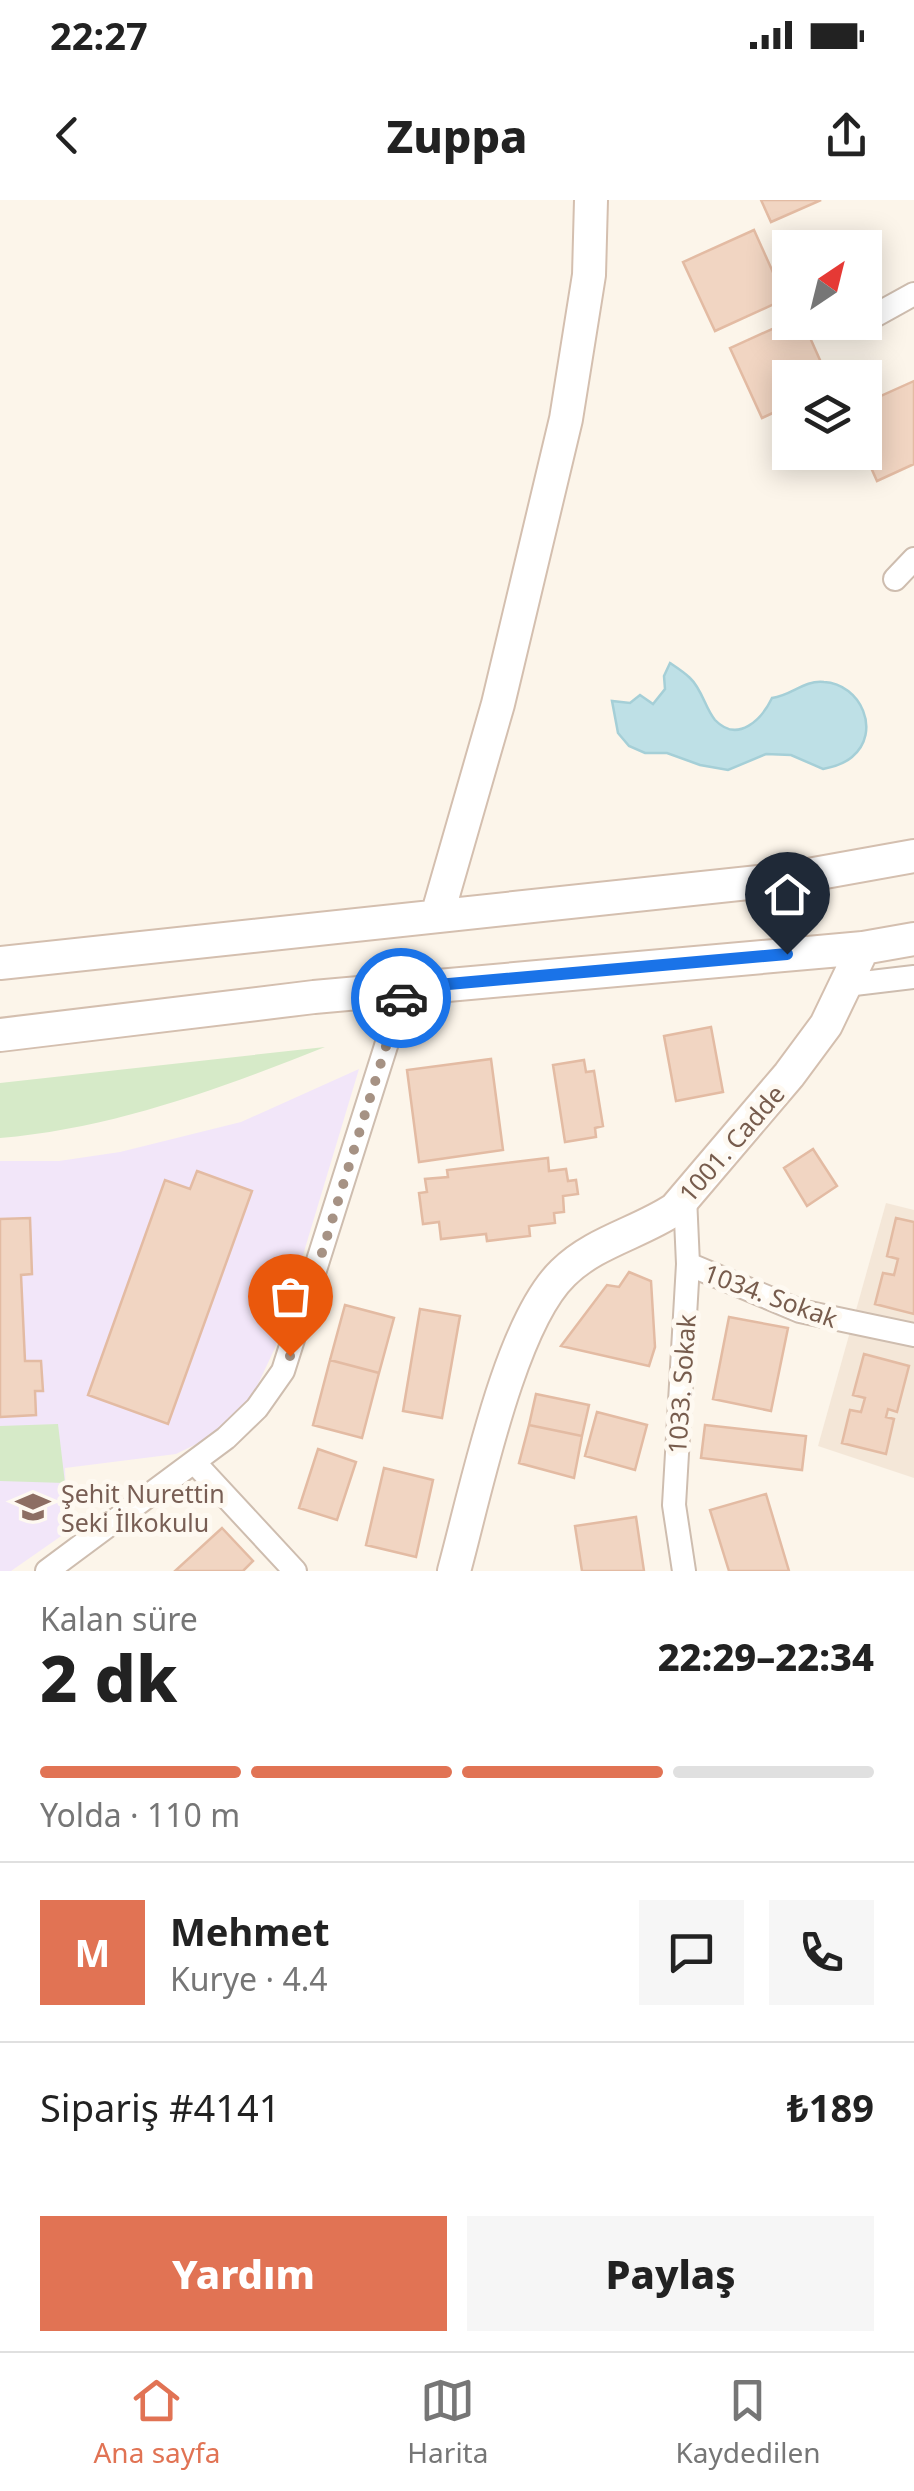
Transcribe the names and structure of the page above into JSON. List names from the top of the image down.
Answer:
{
  "streets": {
    "main road": ["1001. Cadde"],
    "street": ["1034. Sokak", "1033. Sokak"]
  },
  "crossings": [
    ["1001. Cadde", "1033. Sokak"],
    ["1034. Sokak", "1033. Sokak"]
  ],
  "places": {
    "school or university": ["Şehit Nurettin Seki İlkokulu"]
  },
  "north": "top right",
  "page": {
    "status": "22:27",
    "header": "Zuppa",
    "heading": ["2 dk", "Kalan süre", "22:29–22:34"],
    "panel": [
      "Mehmet",
      "Kurye · 4.4",
      "Sipariş #4141",
      "₺189"
    ],
    "bar": "Yolda · 110 m",
    "round": "M",
    "buttons": ["Yardım", "Paylaş"],
    "tabs": ["Ana sayfa", "Harita", "Kaydedilen"]
  }
}
